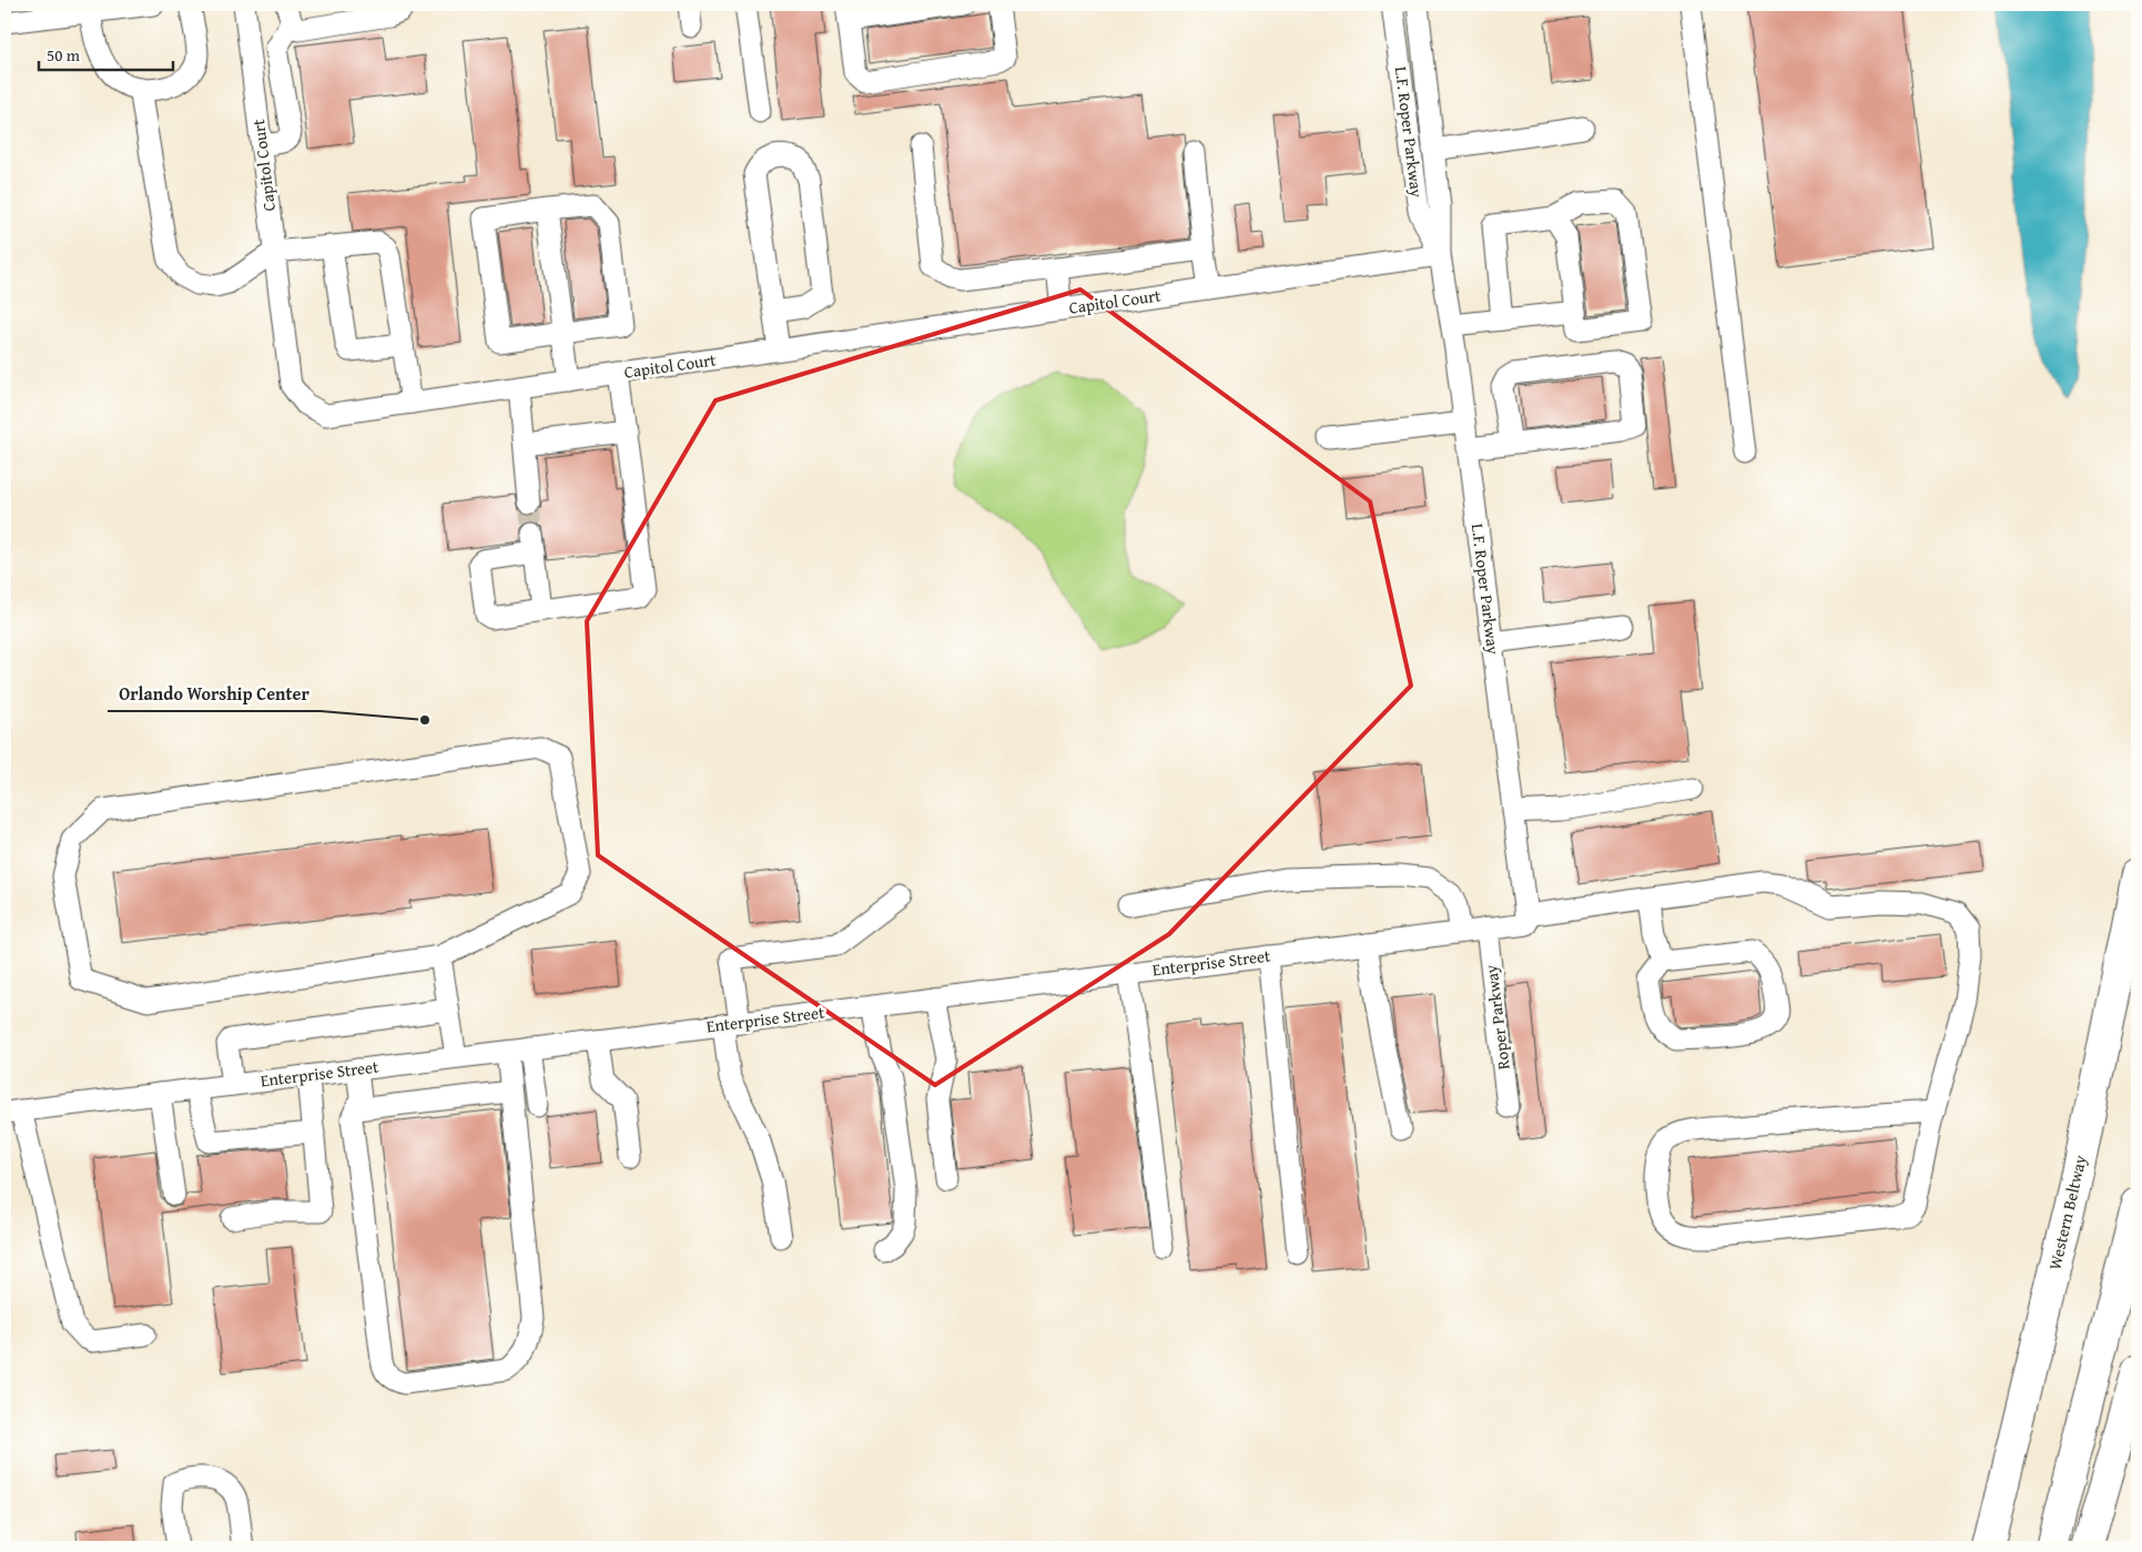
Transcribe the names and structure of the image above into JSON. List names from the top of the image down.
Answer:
{
  "streets": {
    "highway": ["Western Beltway"],
    "street": [
      "L.F. Roper Parkway",
      "Capitol Court",
      "Enterprise Street",
      "Roper Parkway"
    ]
  },
  "crossings": [
    ["L.F. Roper Parkway", "Capitol Court"],
    ["L.F. Roper Parkway", "Enterprise Street"],
    ["Enterprise Street", "Roper Parkway"]
  ],
  "places": ["Orlando Worship Center"],
  "scale_bar": "50 m"
}
